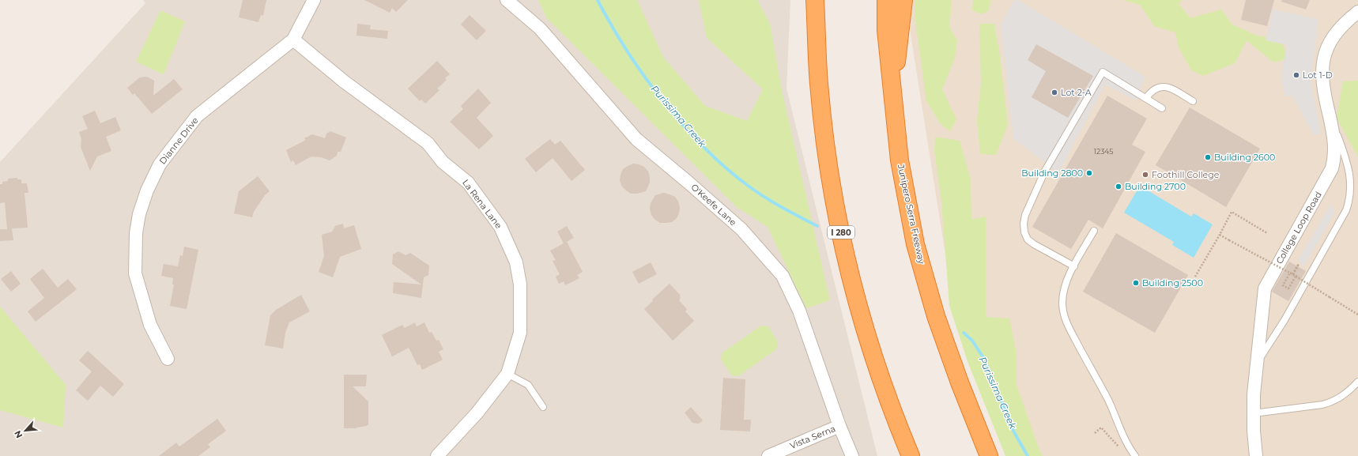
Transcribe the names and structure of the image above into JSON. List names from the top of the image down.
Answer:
{
  "streets": {
    "highway": ["Junipero Serra Freeway", "I 280"],
    "street": [
      "Dianne Drive",
      "La Rena Lane",
      "O'Keefe Lane",
      "College Loop Road",
      "Vista Serna"
    ]
  },
  "crossings": [
    ["Dianne Drive", "La Rena Lane"],
    ["O'Keefe Lane", "Vista Serna"]
  ],
  "water": ["Purissima Creek"],
  "places": [
    "Lot 1-D",
    "Lot 2-A",
    "Building 2600",
    "Building 2800",
    "Foothill College",
    "Building 2700",
    "Building 2500"
  ],
  "house_numbers": ["12345"],
  "north": "bottom left"
}
